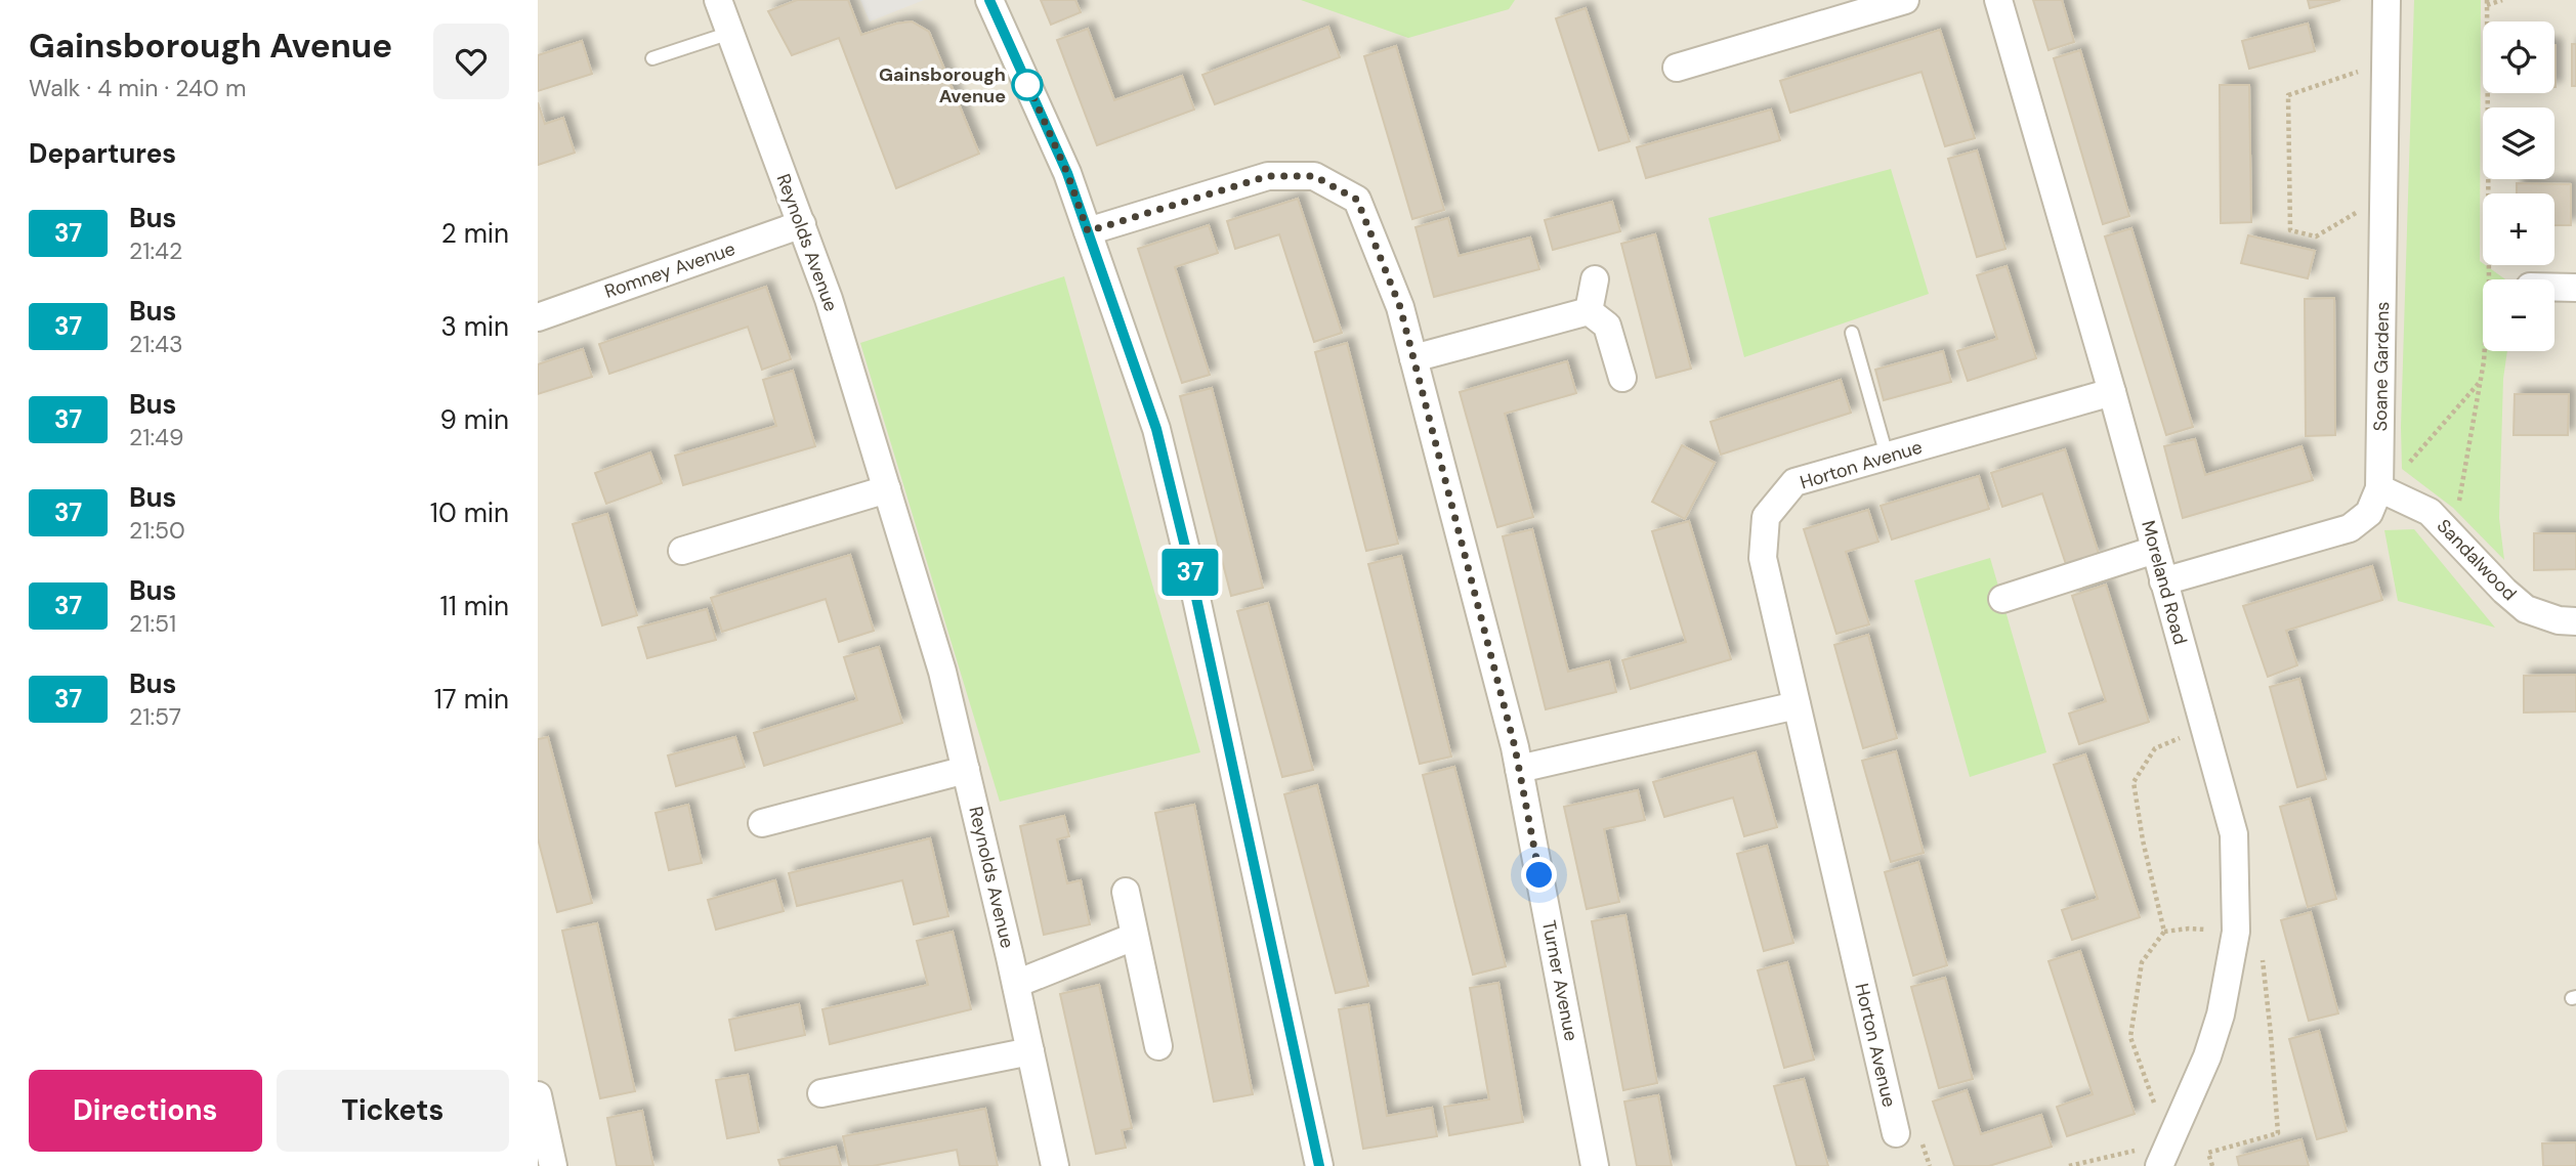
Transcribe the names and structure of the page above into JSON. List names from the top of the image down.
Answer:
{
  "streets": {
    "street": [
      "Reynolds Avenue",
      "Romney Avenue",
      "Soane Gardens",
      "Horton Avenue",
      "Sandalwood",
      "Moreland Road",
      "Turner Avenue"
    ]
  },
  "crossings": [
    ["Reynolds Avenue", "Romney Avenue"],
    ["Soane Gardens", "Sandalwood"],
    ["Soane Gardens", "Moreland Road"],
    ["Horton Avenue", "Moreland Road"]
  ],
  "places": ["Gainsborough Avenue"],
  "lines": ["bus line 37"],
  "page": {
    "heading": [
      ["Gainsborough Avenue", "Walk · 4 min · 240 m"],
      "Departures"
    ],
    "on_map": "37",
    "map_buttons": ["+", "−"],
    "list": [
      {
        "mark": "37",
        "name": "Bus",
        "note": "21:42",
        "value": "2 min"
      },
      {
        "mark": "37",
        "name": "Bus",
        "note": "21:43",
        "value": "3 min"
      },
      {
        "mark": "37",
        "name": "Bus",
        "note": "21:49",
        "value": "9 min"
      },
      {
        "mark": "37",
        "name": "Bus",
        "note": "21:50",
        "value": "10 min"
      },
      {
        "mark": "37",
        "name": "Bus",
        "note": "21:51",
        "value": "11 min"
      },
      {
        "mark": "37",
        "name": "Bus",
        "note": "21:57",
        "value": "17 min"
      }
    ],
    "buttons": ["Directions", "Tickets"]
  }
}
